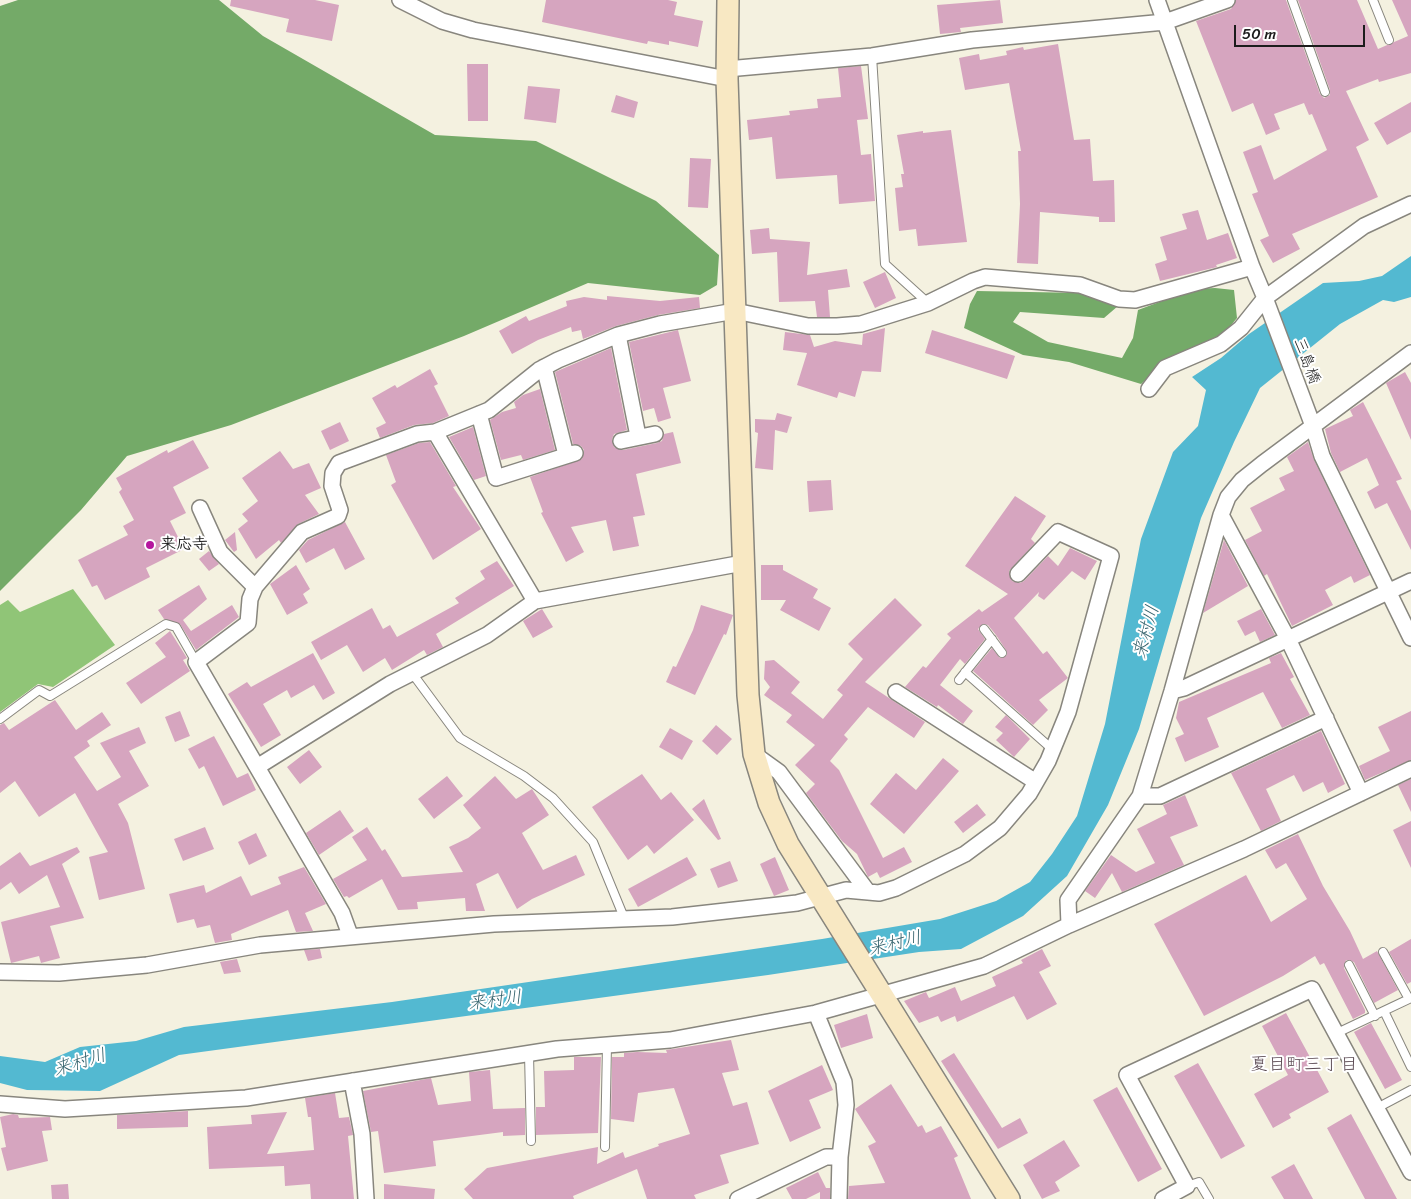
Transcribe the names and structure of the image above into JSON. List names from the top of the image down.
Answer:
{
  "streets": {
    "street": ["三島橋"]
  },
  "districts": ["夏目町三丁目"],
  "water": ["来村川"],
  "places": ["来応寺"],
  "scale_bar": "50 m"
}
